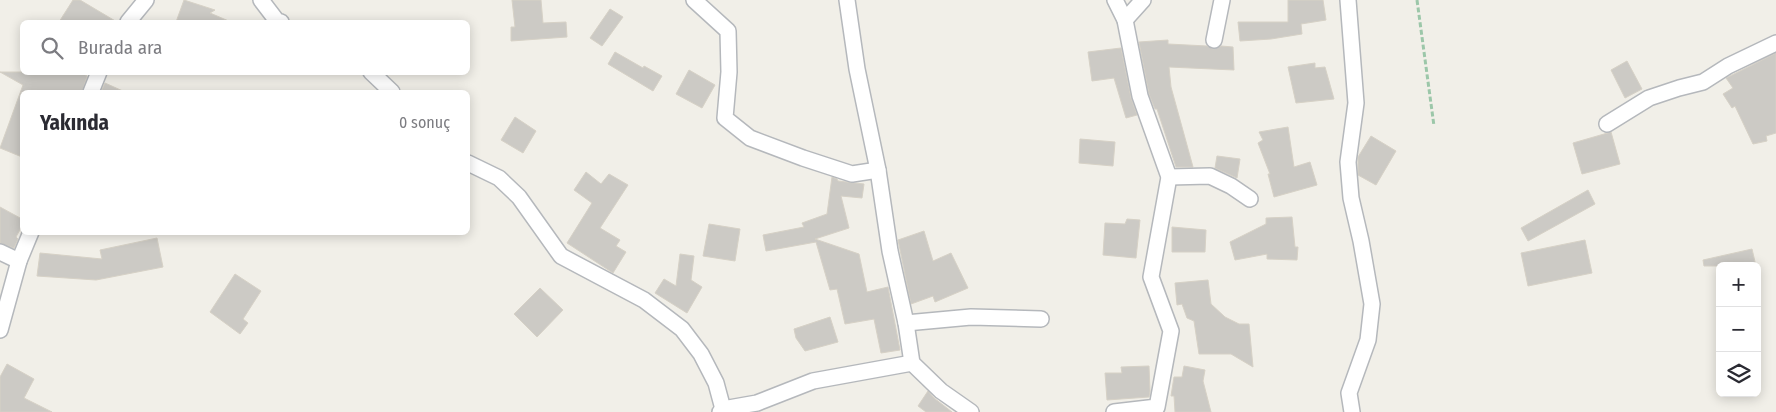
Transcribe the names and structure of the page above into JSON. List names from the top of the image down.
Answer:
{
  "page": {
    "search": "Burada ara",
    "heading": ["Yakında", "0 sonuç"],
    "map_buttons": ["+", "−"]
  }
}
